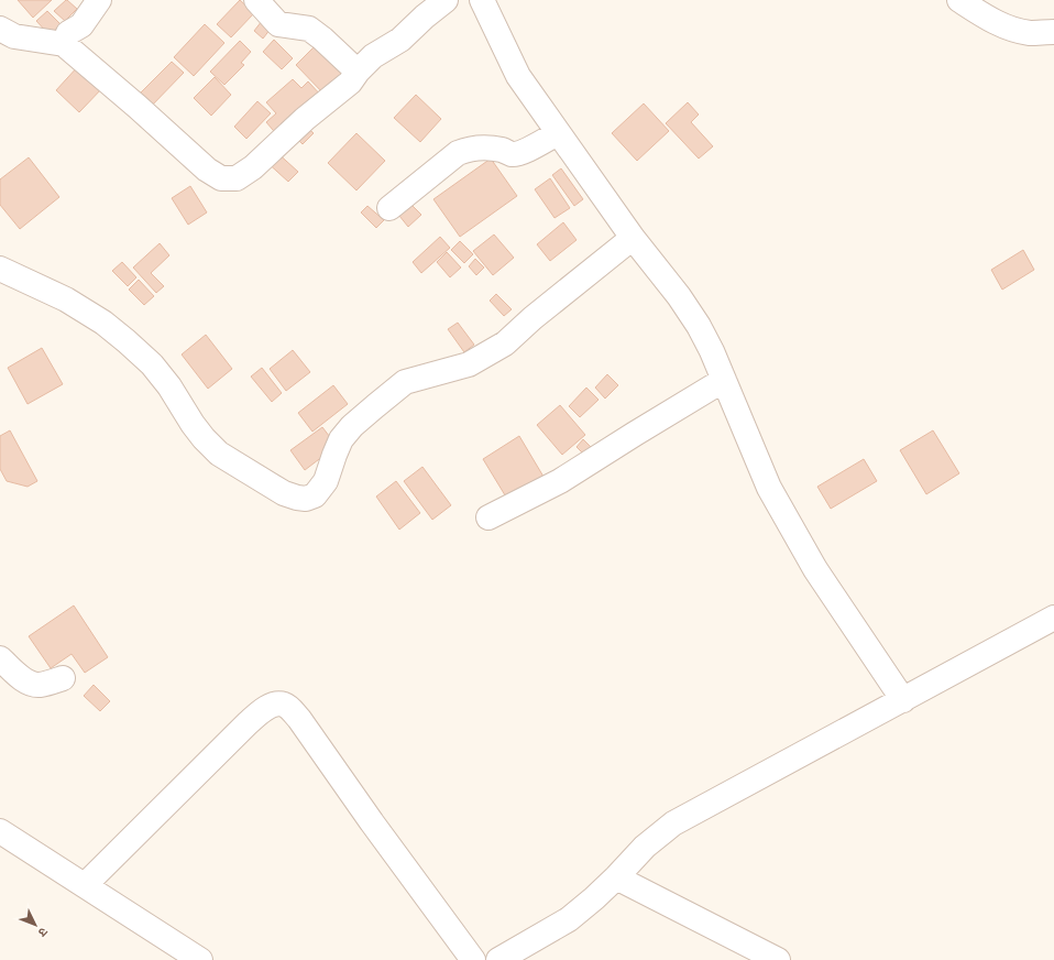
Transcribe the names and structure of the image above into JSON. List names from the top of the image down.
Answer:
{
  "north": "bottom right"
}
